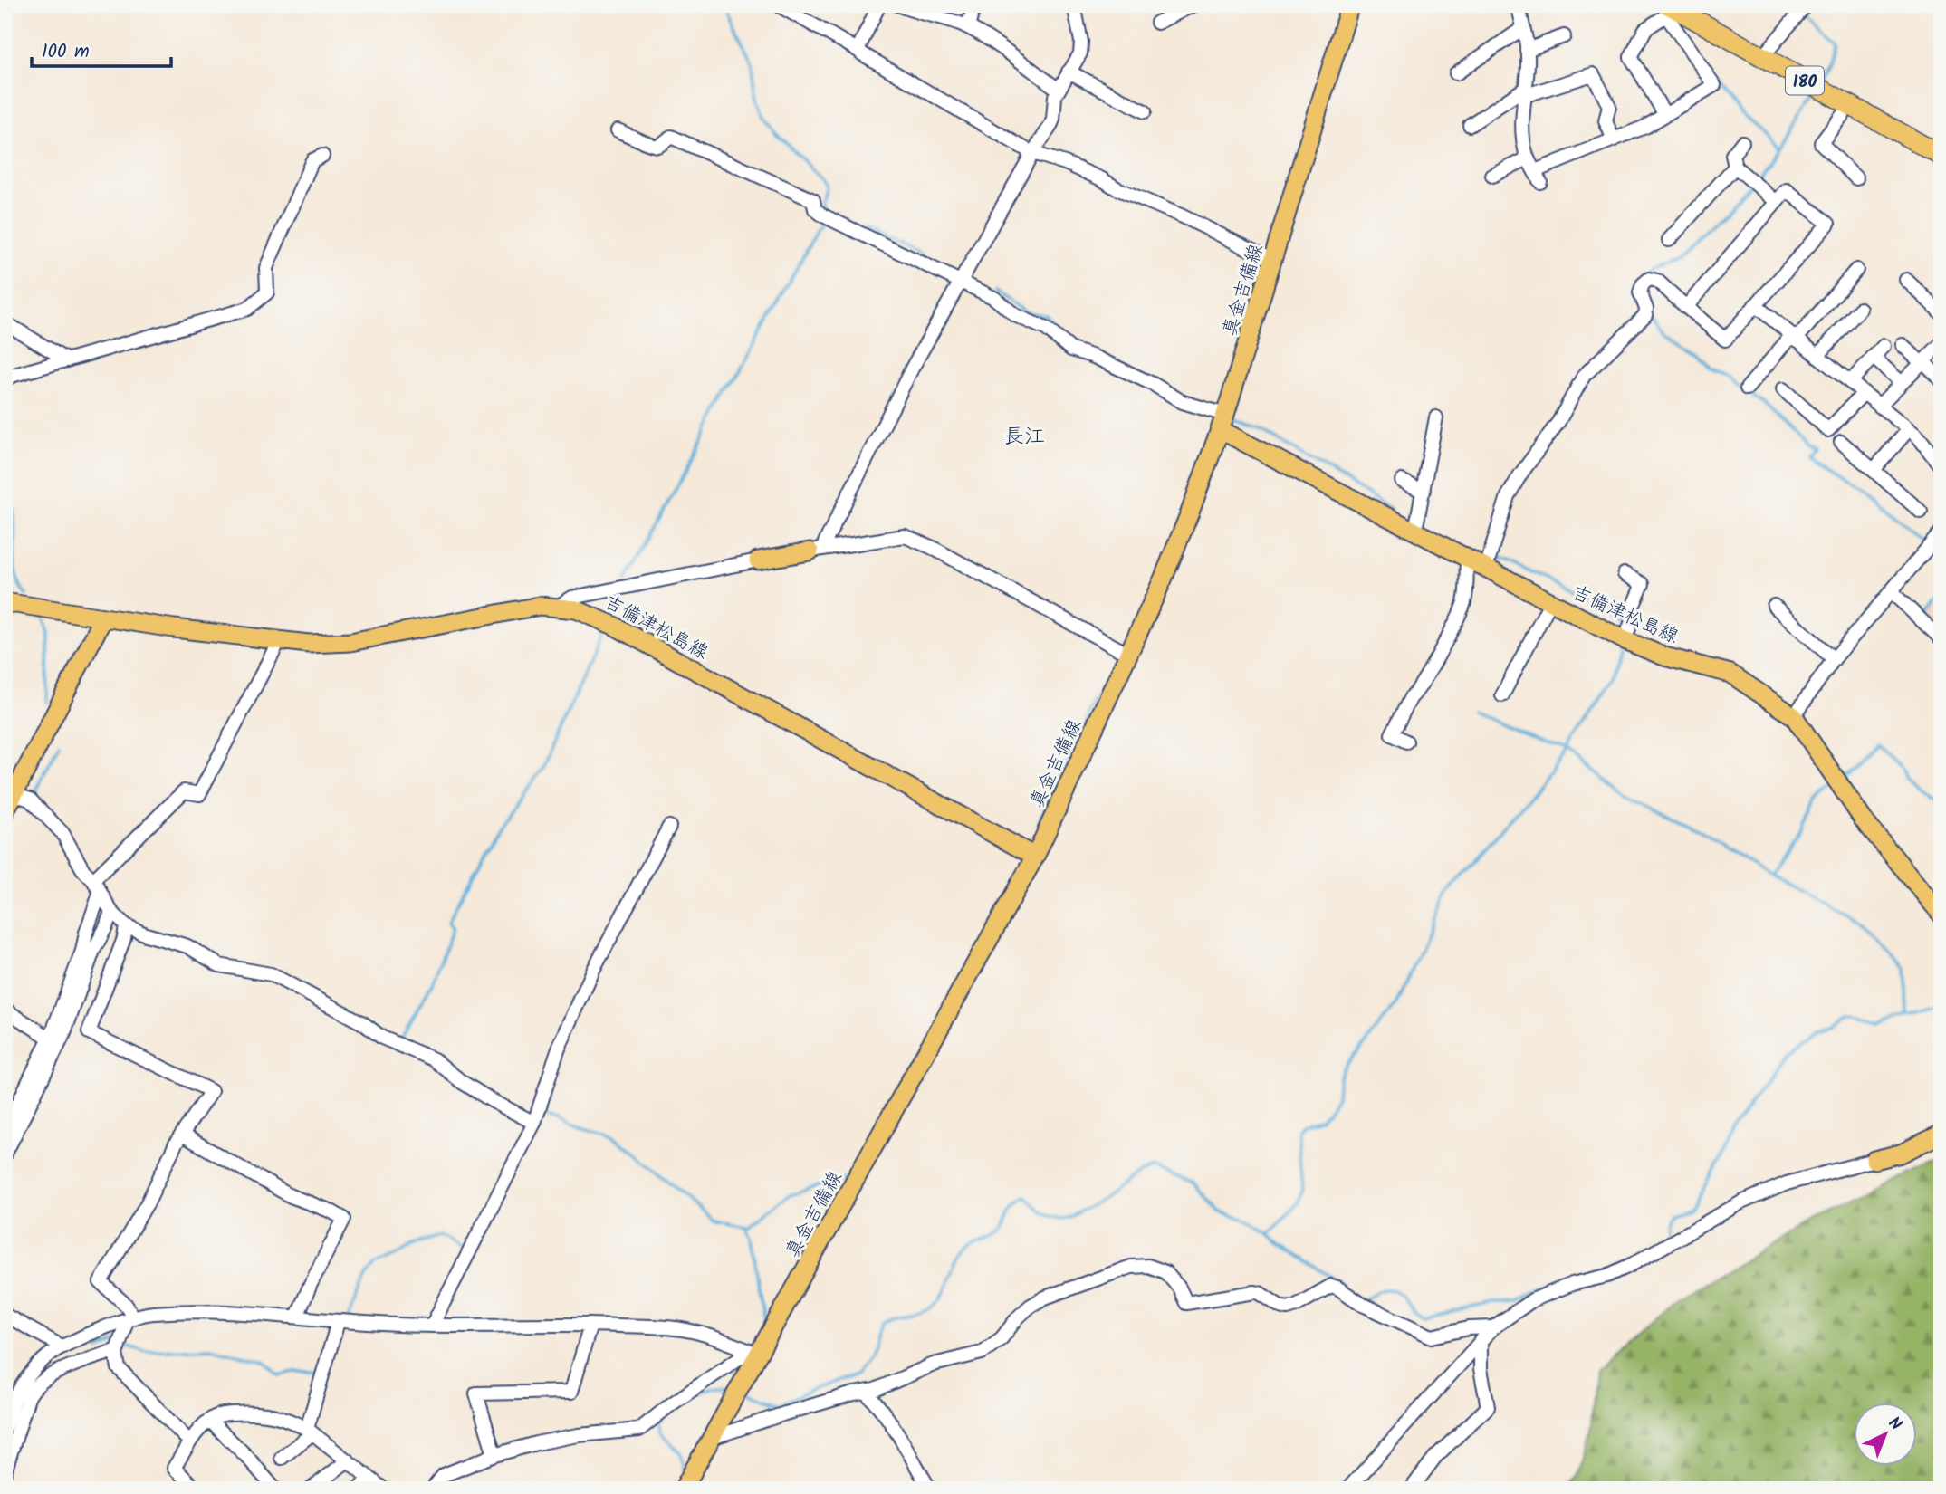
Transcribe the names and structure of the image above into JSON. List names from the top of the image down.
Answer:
{
  "streets": {
    "highway": ["180"],
    "main road": ["真金吉備線", "吉備津松島線"]
  },
  "crossings": [
    ["真金吉備線", "吉備津松島線"]
  ],
  "districts": ["長江"],
  "scale_bar": "100 m",
  "north": "top right"
}
